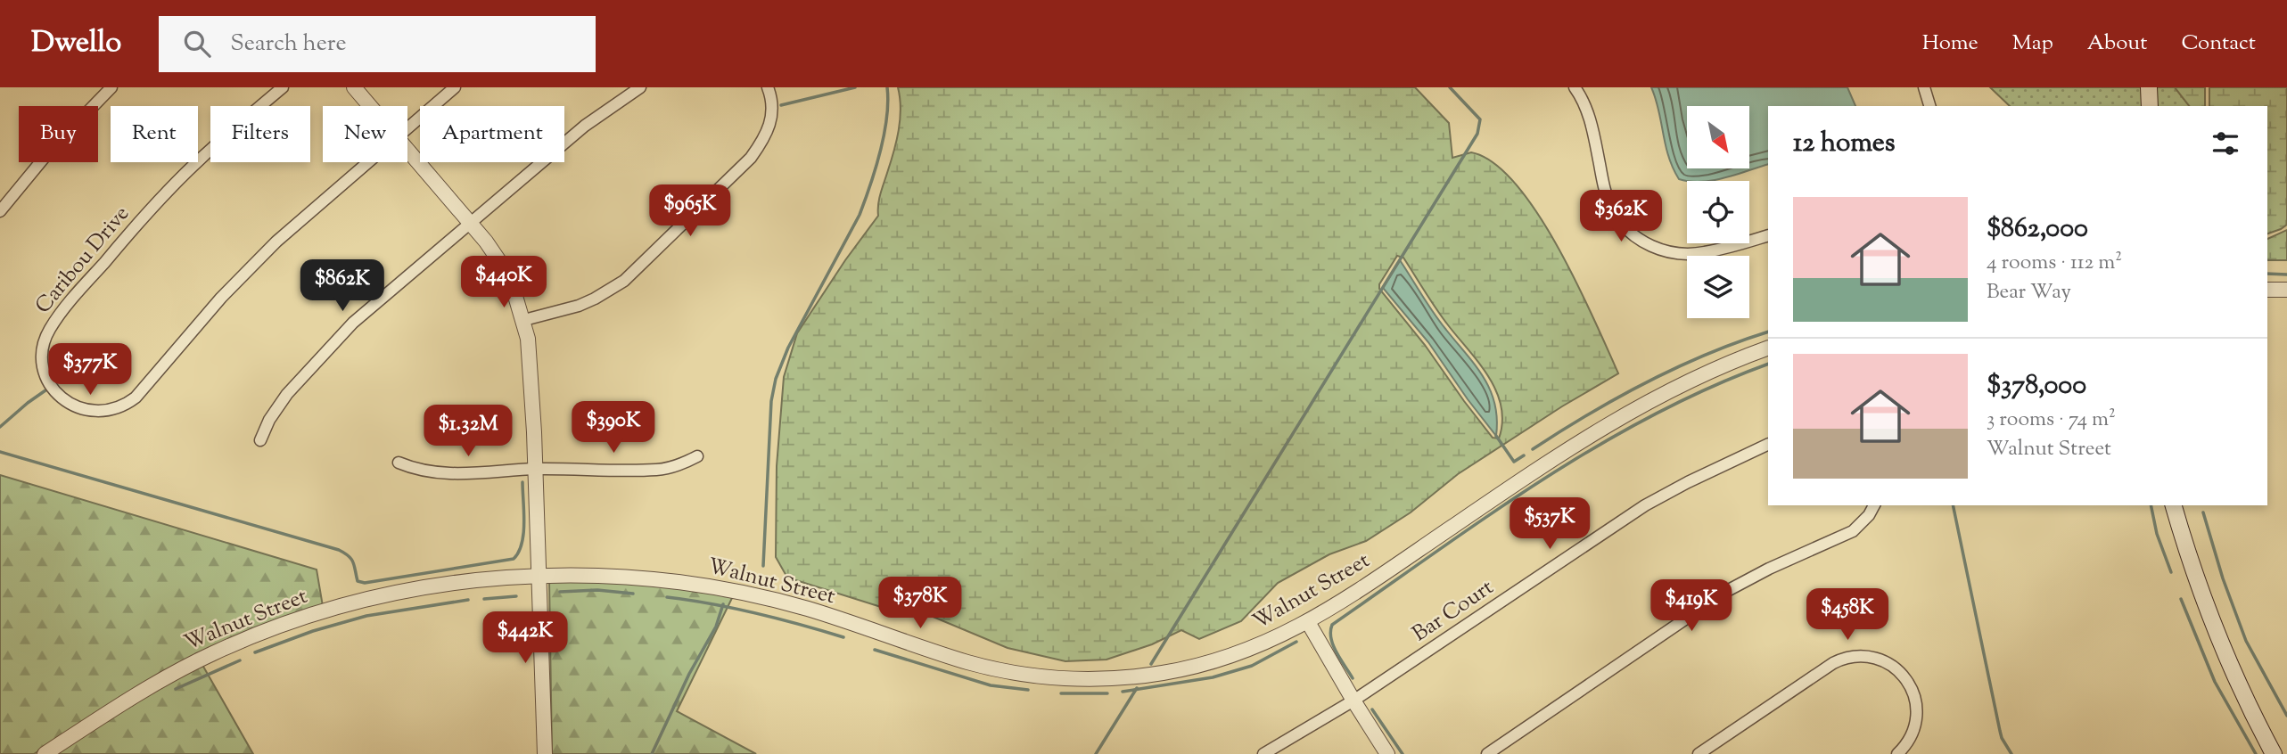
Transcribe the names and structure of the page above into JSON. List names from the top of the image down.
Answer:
{
  "streets": {
    "street": ["Caribou Drive", "Walnut Street", "Bar Court"]
  },
  "north": "bottom right",
  "page": {
    "header": "Dwello",
    "search": "Search here",
    "nav": [
      "Home",
      "Map",
      "About",
      "Contact"
    ],
    "chip": [
      "Buy",
      "Rent",
      "Filters",
      "New",
      "Apartment"
    ],
    "heading": "12 homes",
    "list": [
      {
        "name": "$862,000",
        "note": "4 rooms · 112 m² · Bear Way"
      },
      {
        "name": "$378,000",
        "note": "3 rooms · 74 m² · Walnut Street"
      }
    ],
    "price": [
      "$965K",
      "$362K",
      "$440K",
      "$862K",
      "$377K",
      "$390K",
      "$1.32M",
      "$537K",
      "$378K",
      "$419K",
      "$458K",
      "$442K"
    ]
  }
}
